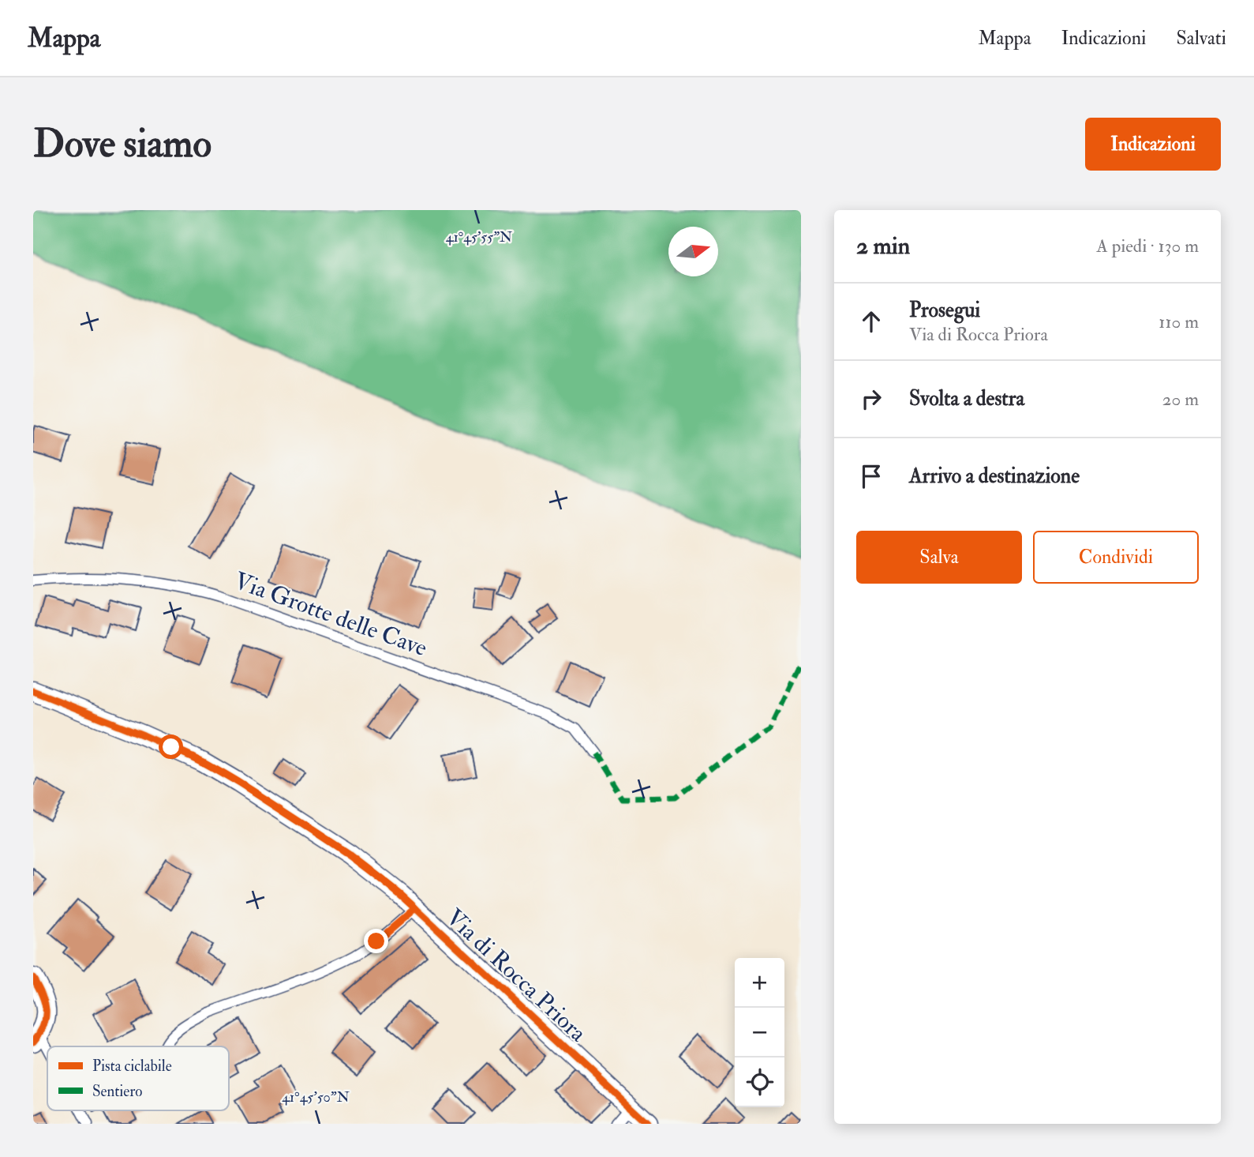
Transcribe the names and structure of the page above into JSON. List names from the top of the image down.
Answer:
{
  "streets": {
    "street": ["Via di Rocca Priora"],
    "lane": ["Via Grotte delle Cave"]
  },
  "legend": ["Pista ciclabile", "Sentiero"],
  "north": "right",
  "page": {
    "header": "Mappa",
    "nav": ["Mappa", "Indicazioni", "Salvati"],
    "buttons": [
      "Indicazioni",
      ["Salva", "Condividi"]
    ],
    "title": "Dove siamo",
    "heading": ["2 min", "A piedi · 130 m"],
    "list": [
      ["Prosegui", "Via di Rocca Priora", "110 m"],
      ["Svolta a destra", "20 m"],
      "Arrivo a destinazione"
    ],
    "map_buttons": ["+", "−"]
  },
  "coordinates": ["41°45'55\"N", "41°45'50\"N"]
}
